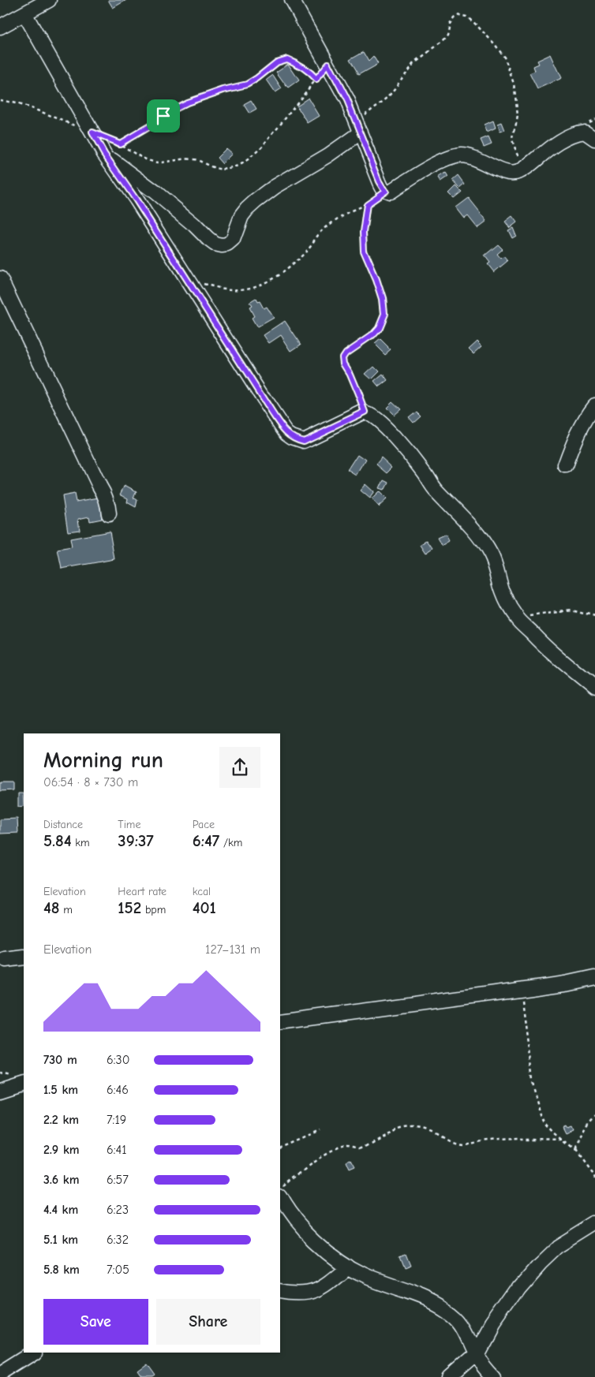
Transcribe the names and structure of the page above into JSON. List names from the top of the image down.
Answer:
{
  "page": {
    "heading": ["Morning run", "06:54 · 8 × 730 m"],
    "stats": [
      ["Distance", "5.84 km"],
      ["Time", "39:37"],
      ["Pace", "6:47 /km"],
      ["Elevation", "48 m"],
      ["Heart rate", "152 bpm"],
      ["kcal", "401"]
    ],
    "chart": ["Elevation", "127–131 m"],
    "list": [
      {
        "name": "730 m",
        "note": "6:30"
      },
      {
        "name": "1.5 km",
        "note": "6:46"
      },
      {
        "name": "2.2 km",
        "note": "7:19"
      },
      {
        "name": "2.9 km",
        "note": "6:41"
      },
      {
        "name": "3.6 km",
        "note": "6:57"
      },
      {
        "name": "4.4 km",
        "note": "6:23"
      },
      {
        "name": "5.1 km",
        "note": "6:32"
      },
      {
        "name": "5.8 km",
        "note": "7:05"
      }
    ],
    "buttons": ["Save", "Share"]
  }
}
